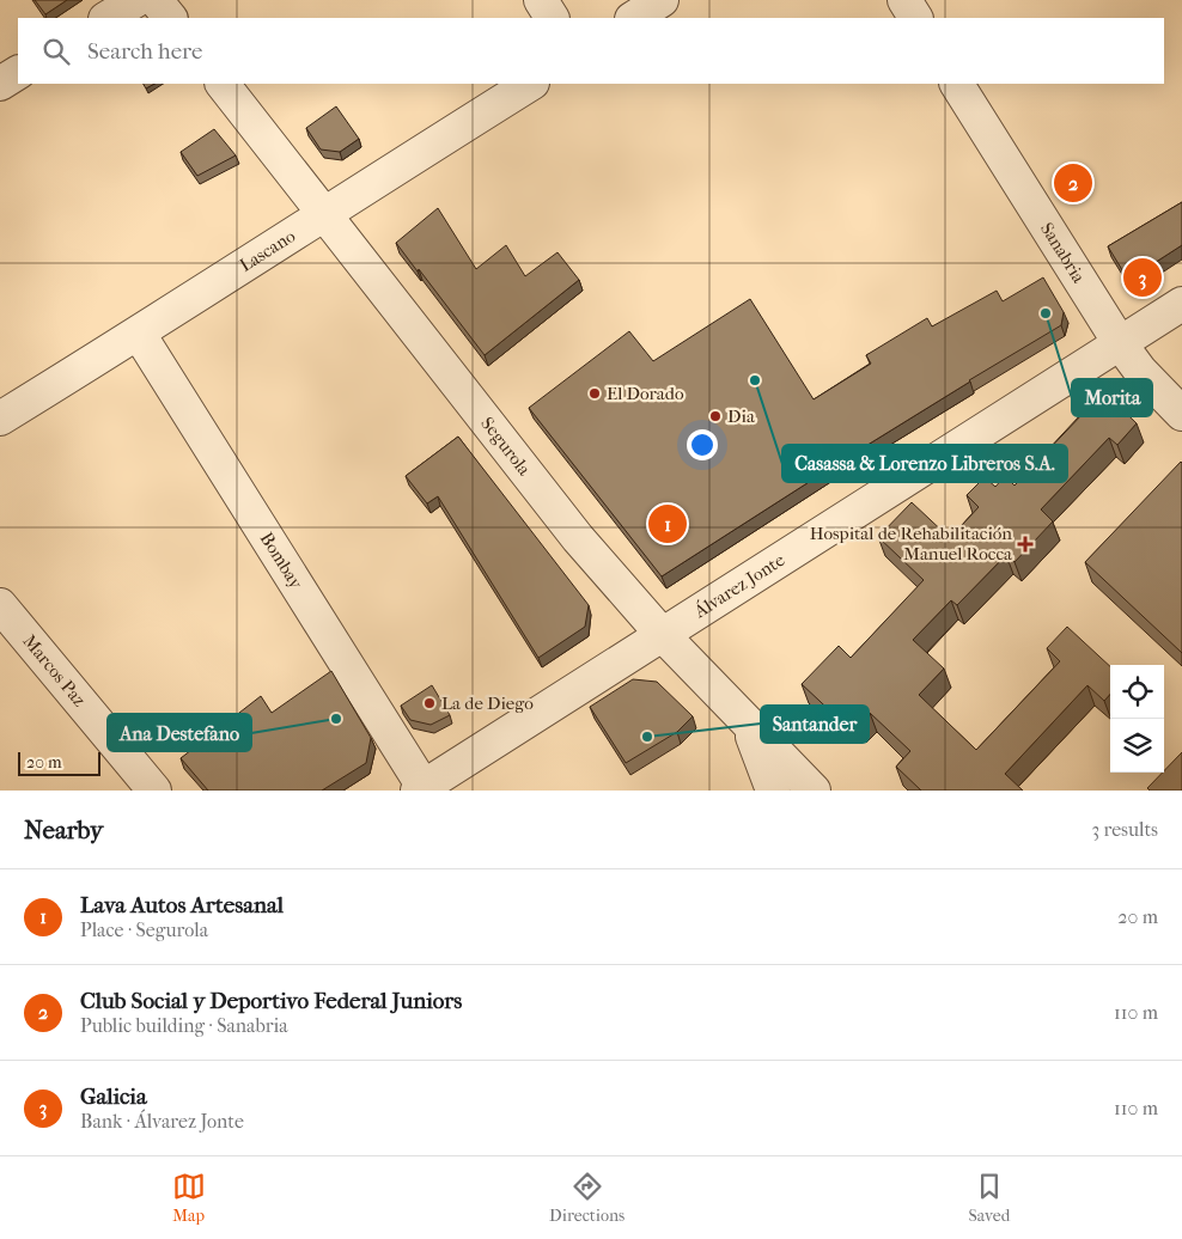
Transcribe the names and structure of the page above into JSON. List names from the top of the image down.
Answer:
{
  "streets": {
    "street": [
      "Lascano",
      "Sanabria",
      "Segurola",
      "Bombay",
      "Álvarez Jonte",
      "Marcos Paz"
    ]
  },
  "crossings": [
    ["Lascano", "Segurola"],
    ["Lascano", "Bombay"],
    ["Sanabria", "Álvarez Jonte"],
    ["Segurola", "Álvarez Jonte"],
    ["Bombay", "Álvarez Jonte"]
  ],
  "places": {
    "other": [
      "Morita",
      "Casassa & Lorenzo Libreros S.A.",
      "El Dorado",
      "Dia",
      "La de Diego",
      "Ana Destefano",
      "Santander"
    ],
    "health": ["Hospital de Rehabilitación Manuel Rocca"]
  },
  "scale_bar": "20 m",
  "page": {
    "search": "Search here",
    "pins": ["2", "3", "1"],
    "scale": "20 m",
    "heading": ["Nearby", "3 results"],
    "list": [
      {
        "mark": "1",
        "name": "Lava Autos Artesanal",
        "note": "Place · Segurola",
        "value": "20 m"
      },
      {
        "mark": "2",
        "name": "Club Social y Deportivo Federal Juniors",
        "note": "Public building · Sanabria",
        "value": "110 m"
      },
      {
        "mark": "3",
        "name": "Galicia",
        "note": "Bank · Álvarez Jonte",
        "value": "110 m"
      }
    ],
    "nav": ["Map", "Directions", "Saved"]
  }
}
